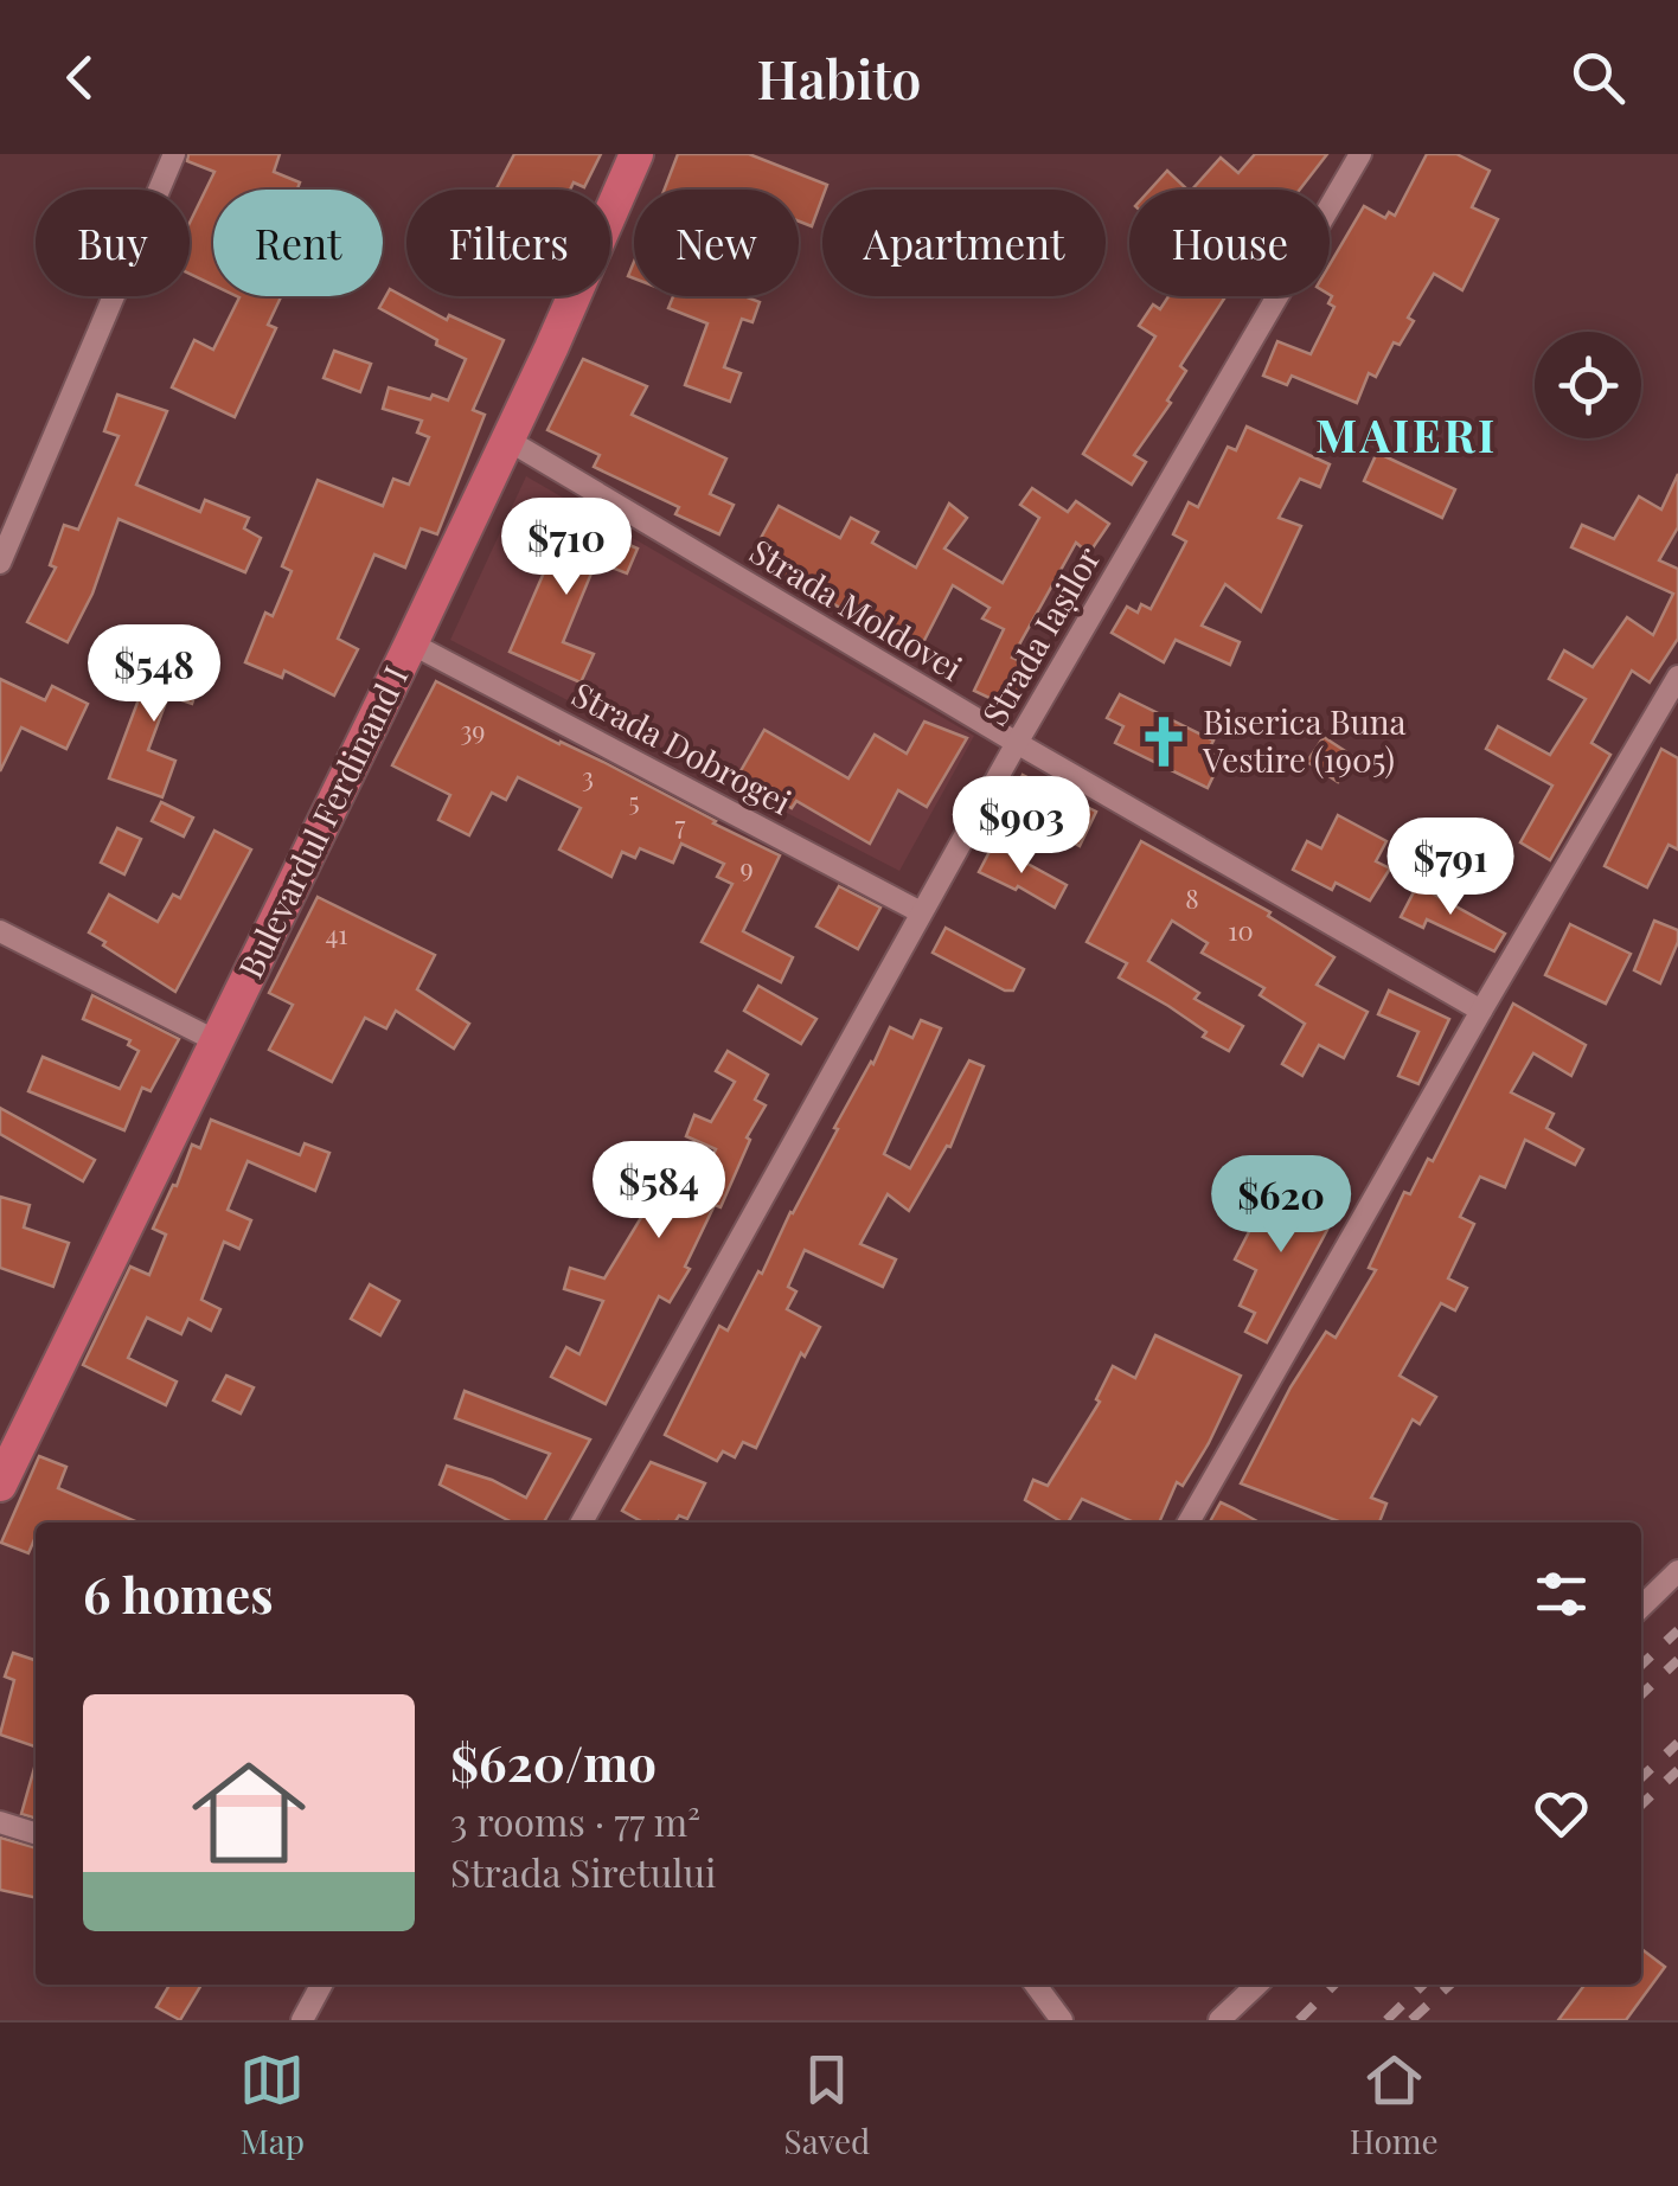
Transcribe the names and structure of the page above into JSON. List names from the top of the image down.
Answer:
{
  "streets": {
    "main road": ["Bulevardul Ferdinand I"],
    "street": ["Strada Moldovei", "Strada Iașilor", "Strada Dobrogei"]
  },
  "crossings": [
    ["Strada Moldovei", "Strada Iașilor"],
    ["Strada Moldovei", "Bulevardul Ferdinand I"],
    ["Strada Iașilor", "Strada Dobrogei"],
    ["Strada Dobrogei", "Bulevardul Ferdinand I"]
  ],
  "districts": ["MAIERI"],
  "places": {
    "church": ["Biserica Buna Vestire (1905)"]
  },
  "house_numbers": [
    "39",
    "3",
    "5",
    "7",
    "9",
    "8",
    "10",
    "41"
  ],
  "page": {
    "header": "Habito",
    "chip": [
      "Buy",
      "Rent",
      "Filters",
      "New",
      "Apartment",
      "House"
    ],
    "price": [
      "$710",
      "$548",
      "$903",
      "$791",
      "$584",
      "$620"
    ],
    "heading": "6 homes",
    "list": [
      {
        "name": "$620/mo",
        "note": "3 rooms · 77 m² · Strada Siretului"
      }
    ],
    "tabs": ["Map", "Saved", "Home"]
  }
}
